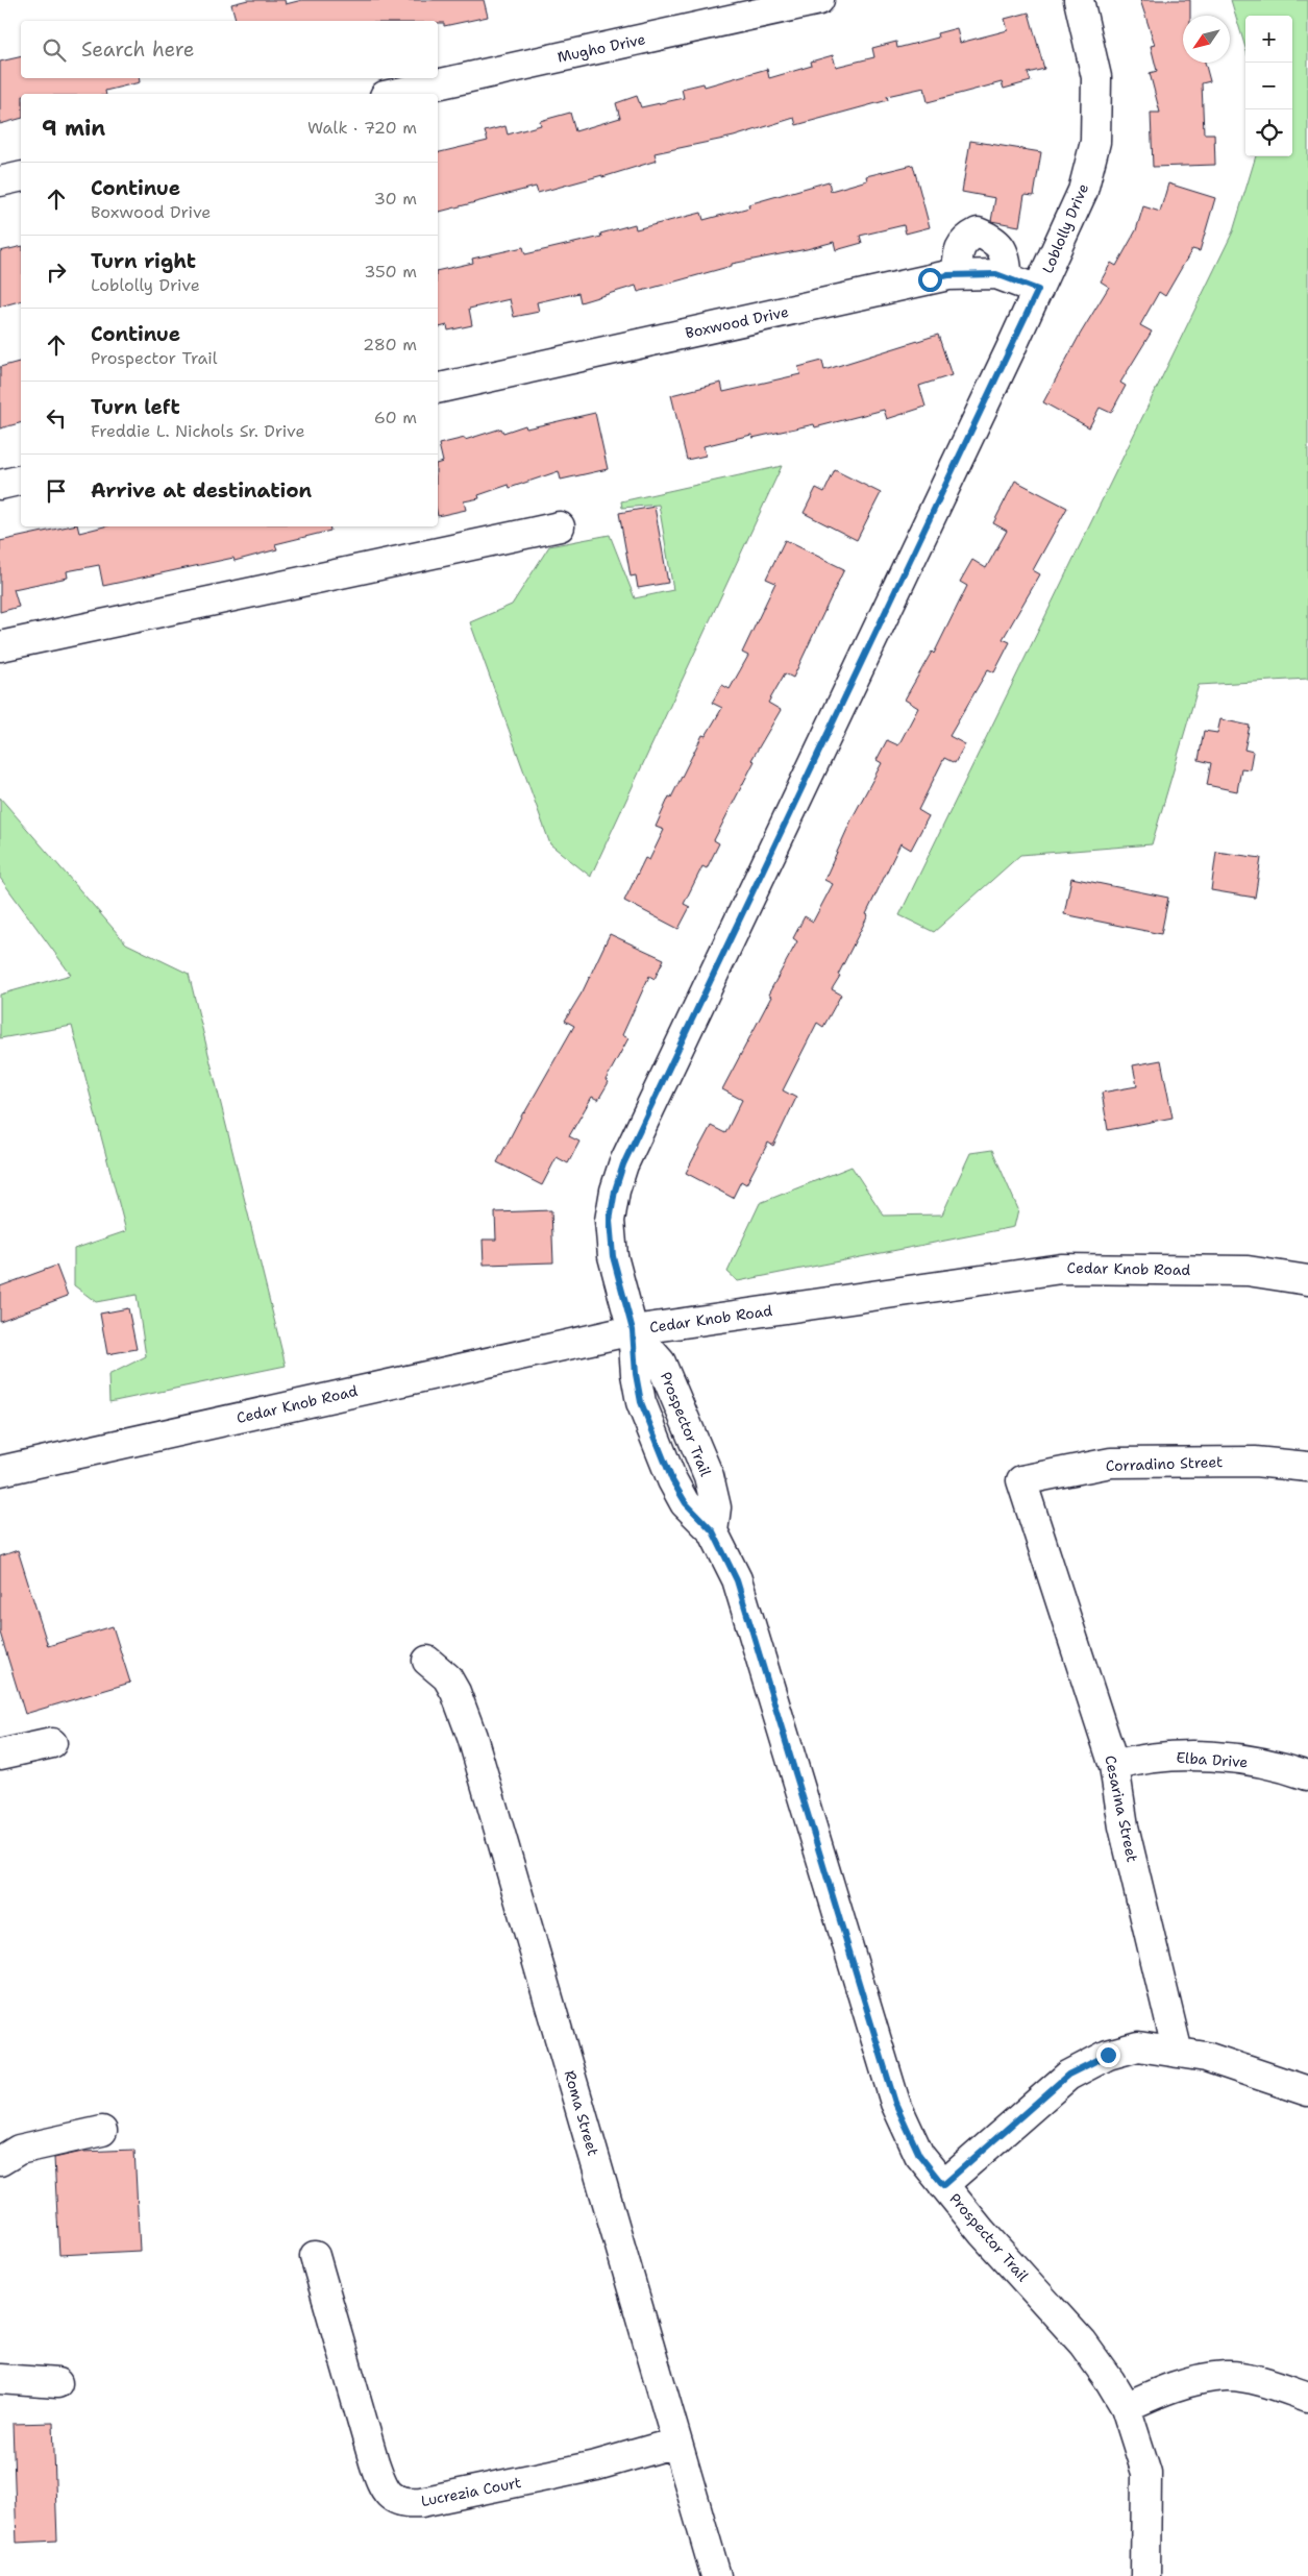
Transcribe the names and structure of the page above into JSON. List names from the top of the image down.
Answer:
{
  "streets": {
    "street": [
      "Mugho Drive",
      "Loblolly Drive",
      "Boxwood Drive",
      "Cedar Knob Road",
      "Prospector Trail",
      "Corradino Street",
      "Elba Drive",
      "Cesarina Street",
      "Roma Street",
      "Lucrezia Court"
    ]
  },
  "crossings": [
    ["Loblolly Drive", "Boxwood Drive"],
    ["Loblolly Drive", "Cedar Knob Road"],
    ["Loblolly Drive", "Prospector Trail"],
    ["Cedar Knob Road", "Prospector Trail"],
    ["Corradino Street", "Cesarina Street"],
    ["Elba Drive", "Cesarina Street"],
    ["Roma Street", "Lucrezia Court"]
  ],
  "north": "bottom left",
  "page": {
    "map_buttons": ["+", "−"],
    "search": "Search here",
    "heading": ["9 min", "Walk · 720 m"],
    "list": [
      ["Continue", "Boxwood Drive", "30 m"],
      ["Turn right", "Loblolly Drive", "350 m"],
      ["Continue", "Prospector Trail", "280 m"],
      ["Turn left", "Freddie L. Nichols Sr. Drive", "60 m"],
      "Arrive at destination"
    ]
  }
}
